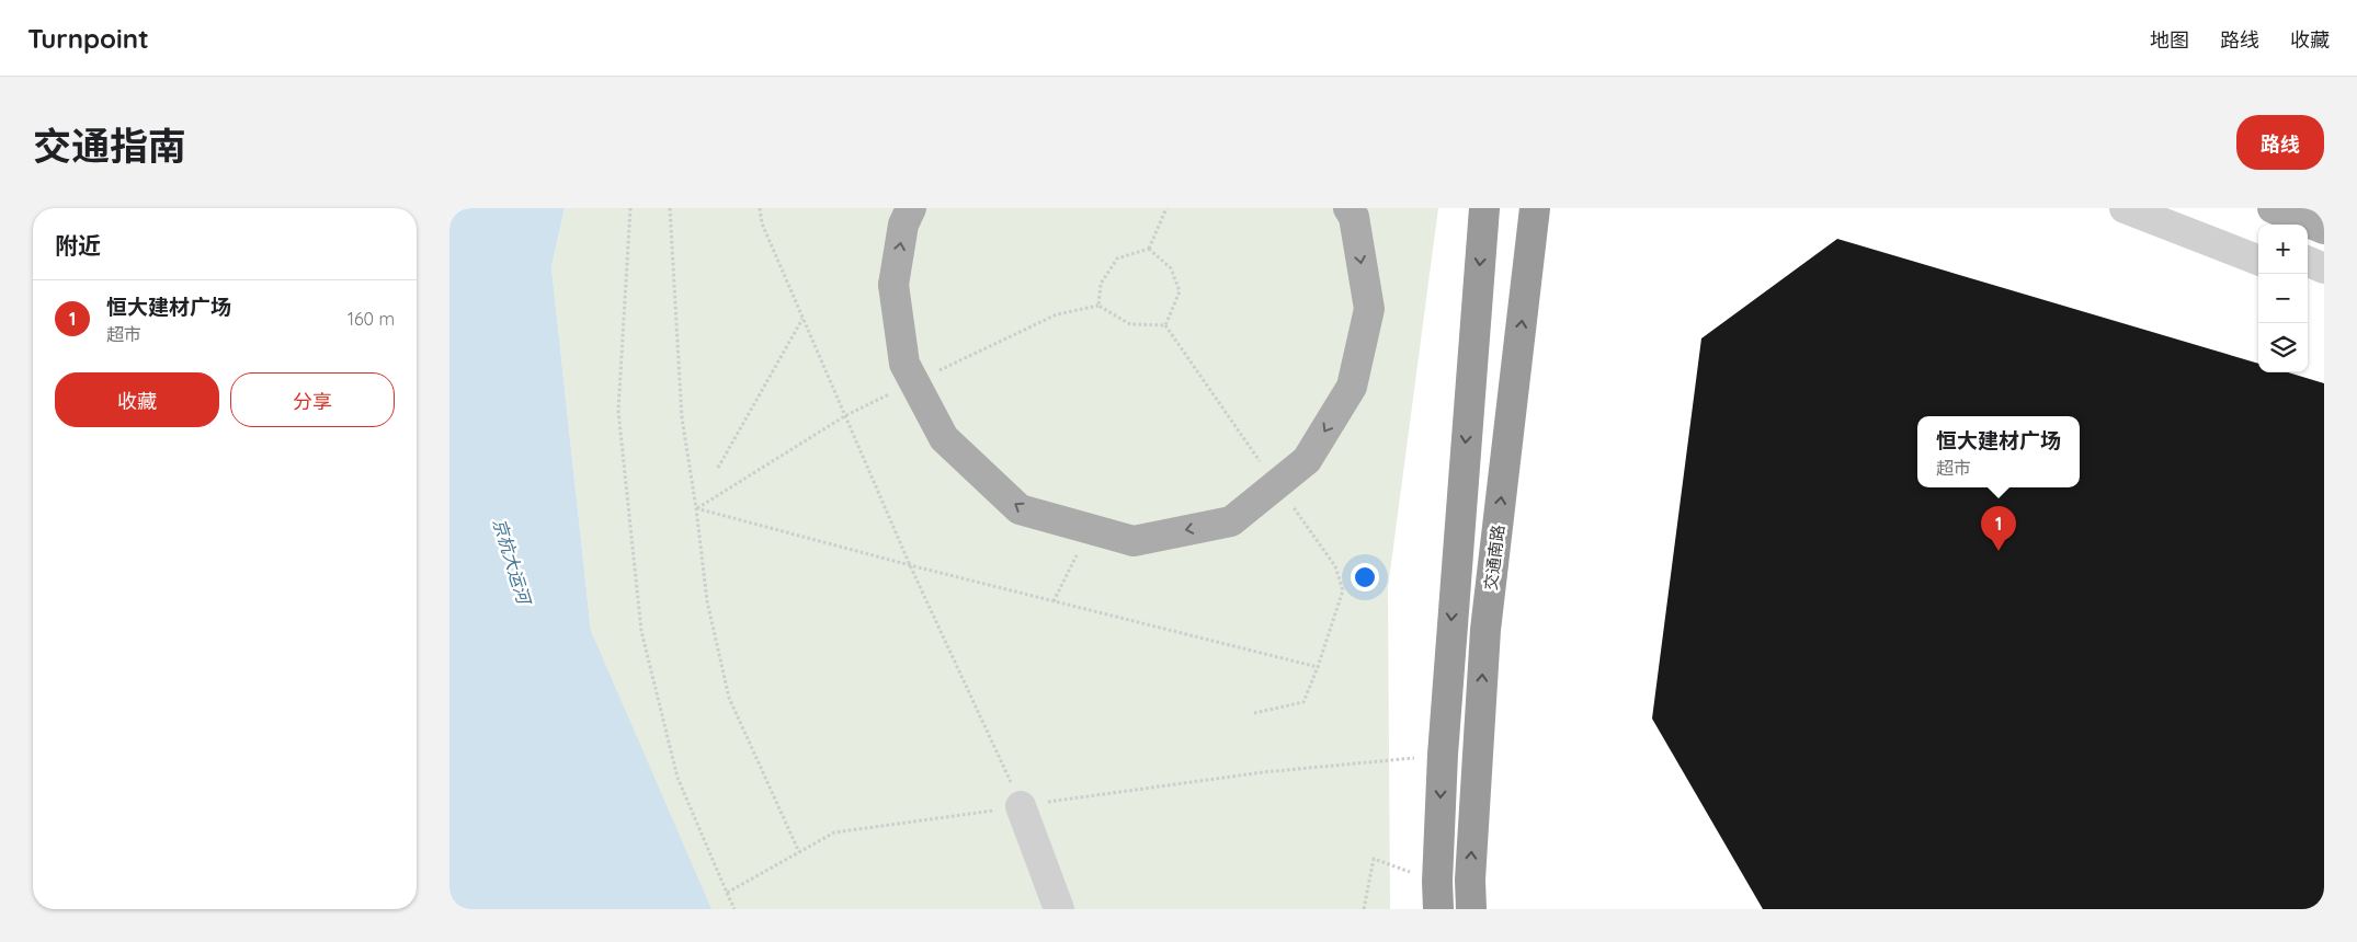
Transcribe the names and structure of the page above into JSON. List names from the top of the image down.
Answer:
{
  "streets": {
    "highway": ["交通南路"]
  },
  "water": ["京杭大运河"],
  "page": {
    "header": "Turnpoint",
    "nav": ["地图", "路线", "收藏"],
    "title": "交通指南",
    "buttons": [
      "路线",
      ["收藏", "分享"]
    ],
    "heading": "附近",
    "map_buttons": ["+", "−"],
    "list": [
      {
        "mark": "1",
        "name": "恒大建材广场",
        "note": "超市",
        "value": "160 m"
      }
    ],
    "popup": ["恒大建材广场", "超市"],
    "pins": "1"
  }
}
